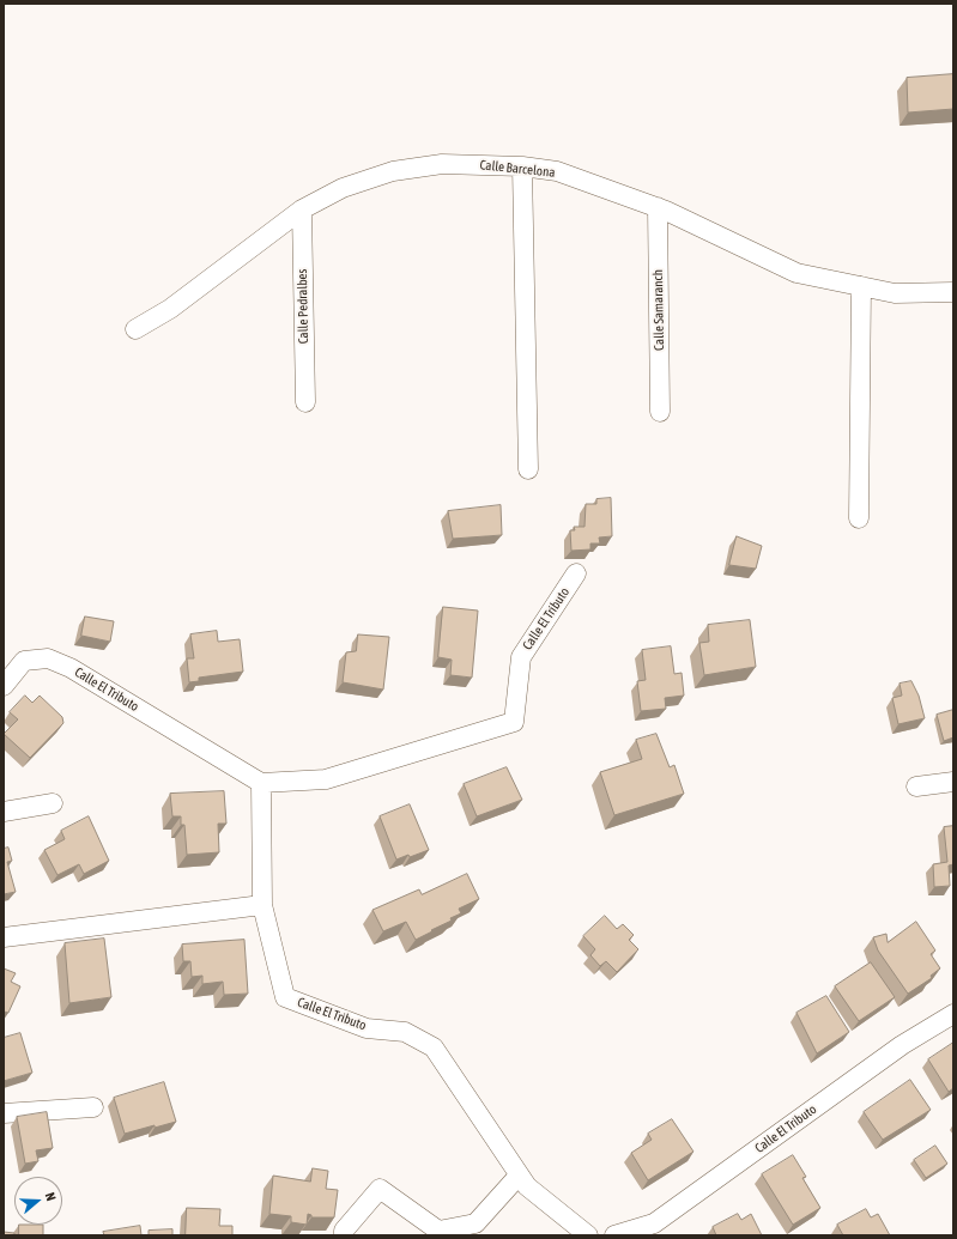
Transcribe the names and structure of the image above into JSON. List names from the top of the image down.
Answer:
{
  "streets": {
    "street": [
      "Calle Barcelona",
      "Calle Pedralbes",
      "Calle Samaranch",
      "Calle El Tributo"
    ]
  },
  "crossings": [
    ["Calle Barcelona", "Calle Pedralbes"],
    ["Calle Barcelona", "Calle Samaranch"]
  ],
  "north": "right"
}
